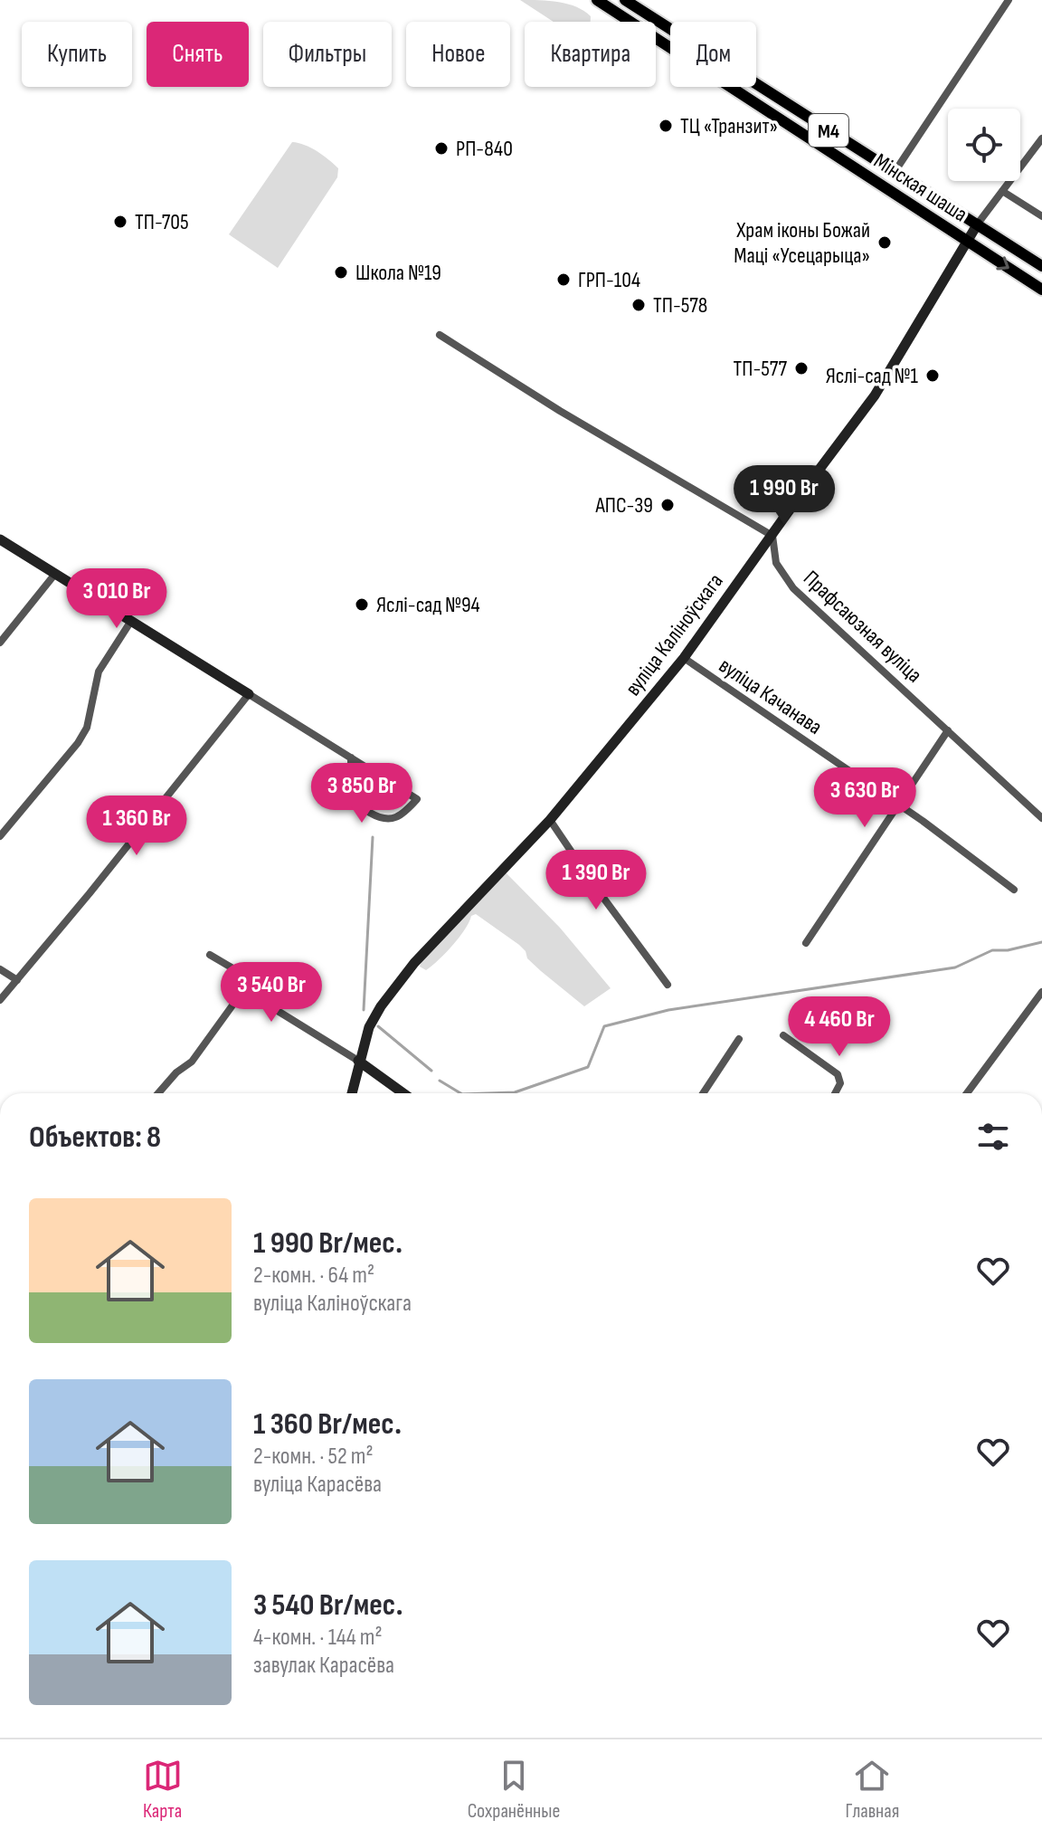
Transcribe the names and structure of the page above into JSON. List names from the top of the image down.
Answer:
{
  "streets": {
    "main road": ["М4", "Мінская шаша", "вуліца Каліноўскага"],
    "street": ["Прафсаюзная вуліца", "вуліца Качанава"]
  },
  "crossings": [
    ["Мінская шаша", "вуліца Каліноўскага"],
    ["Прафсаюзная вуліца", "вуліца Каліноўскага"],
    ["вуліца Каліноўскага", "вуліца Качанава"]
  ],
  "places": [
    "ТЦ «Транзит»",
    "РП-840",
    "ТП-705",
    "Храм іконы Божай Маці «Усецарыца»",
    "Школа №19",
    "ГРП-104",
    "ТП-578",
    "ТП-577",
    "Яслі-сад №1",
    "АПС-39",
    "Яслі-сад №94"
  ],
  "page": {
    "chip": [
      "Купить",
      "Снять",
      "Фильтры",
      "Новое",
      "Квартира",
      "Дом"
    ],
    "price": [
      "1 990 Br",
      "3 010 Br",
      "3 850 Br",
      "3 630 Br",
      "1 360 Br",
      "1 390 Br",
      "3 540 Br",
      "4 460 Br"
    ],
    "heading": "Объектов: 8",
    "list": [
      {
        "name": "1 990 Br/мес.",
        "note": "2-комн. · 64 m² · вуліца Каліноўскага"
      },
      {
        "name": "1 360 Br/мес.",
        "note": "2-комн. · 52 m² · вуліца Карасёва"
      },
      {
        "name": "3 540 Br/мес.",
        "note": "4-комн. · 144 m² · завулак Карасёва"
      }
    ],
    "tabs": ["Карта", "Сохранённые", "Главная"]
  }
}
